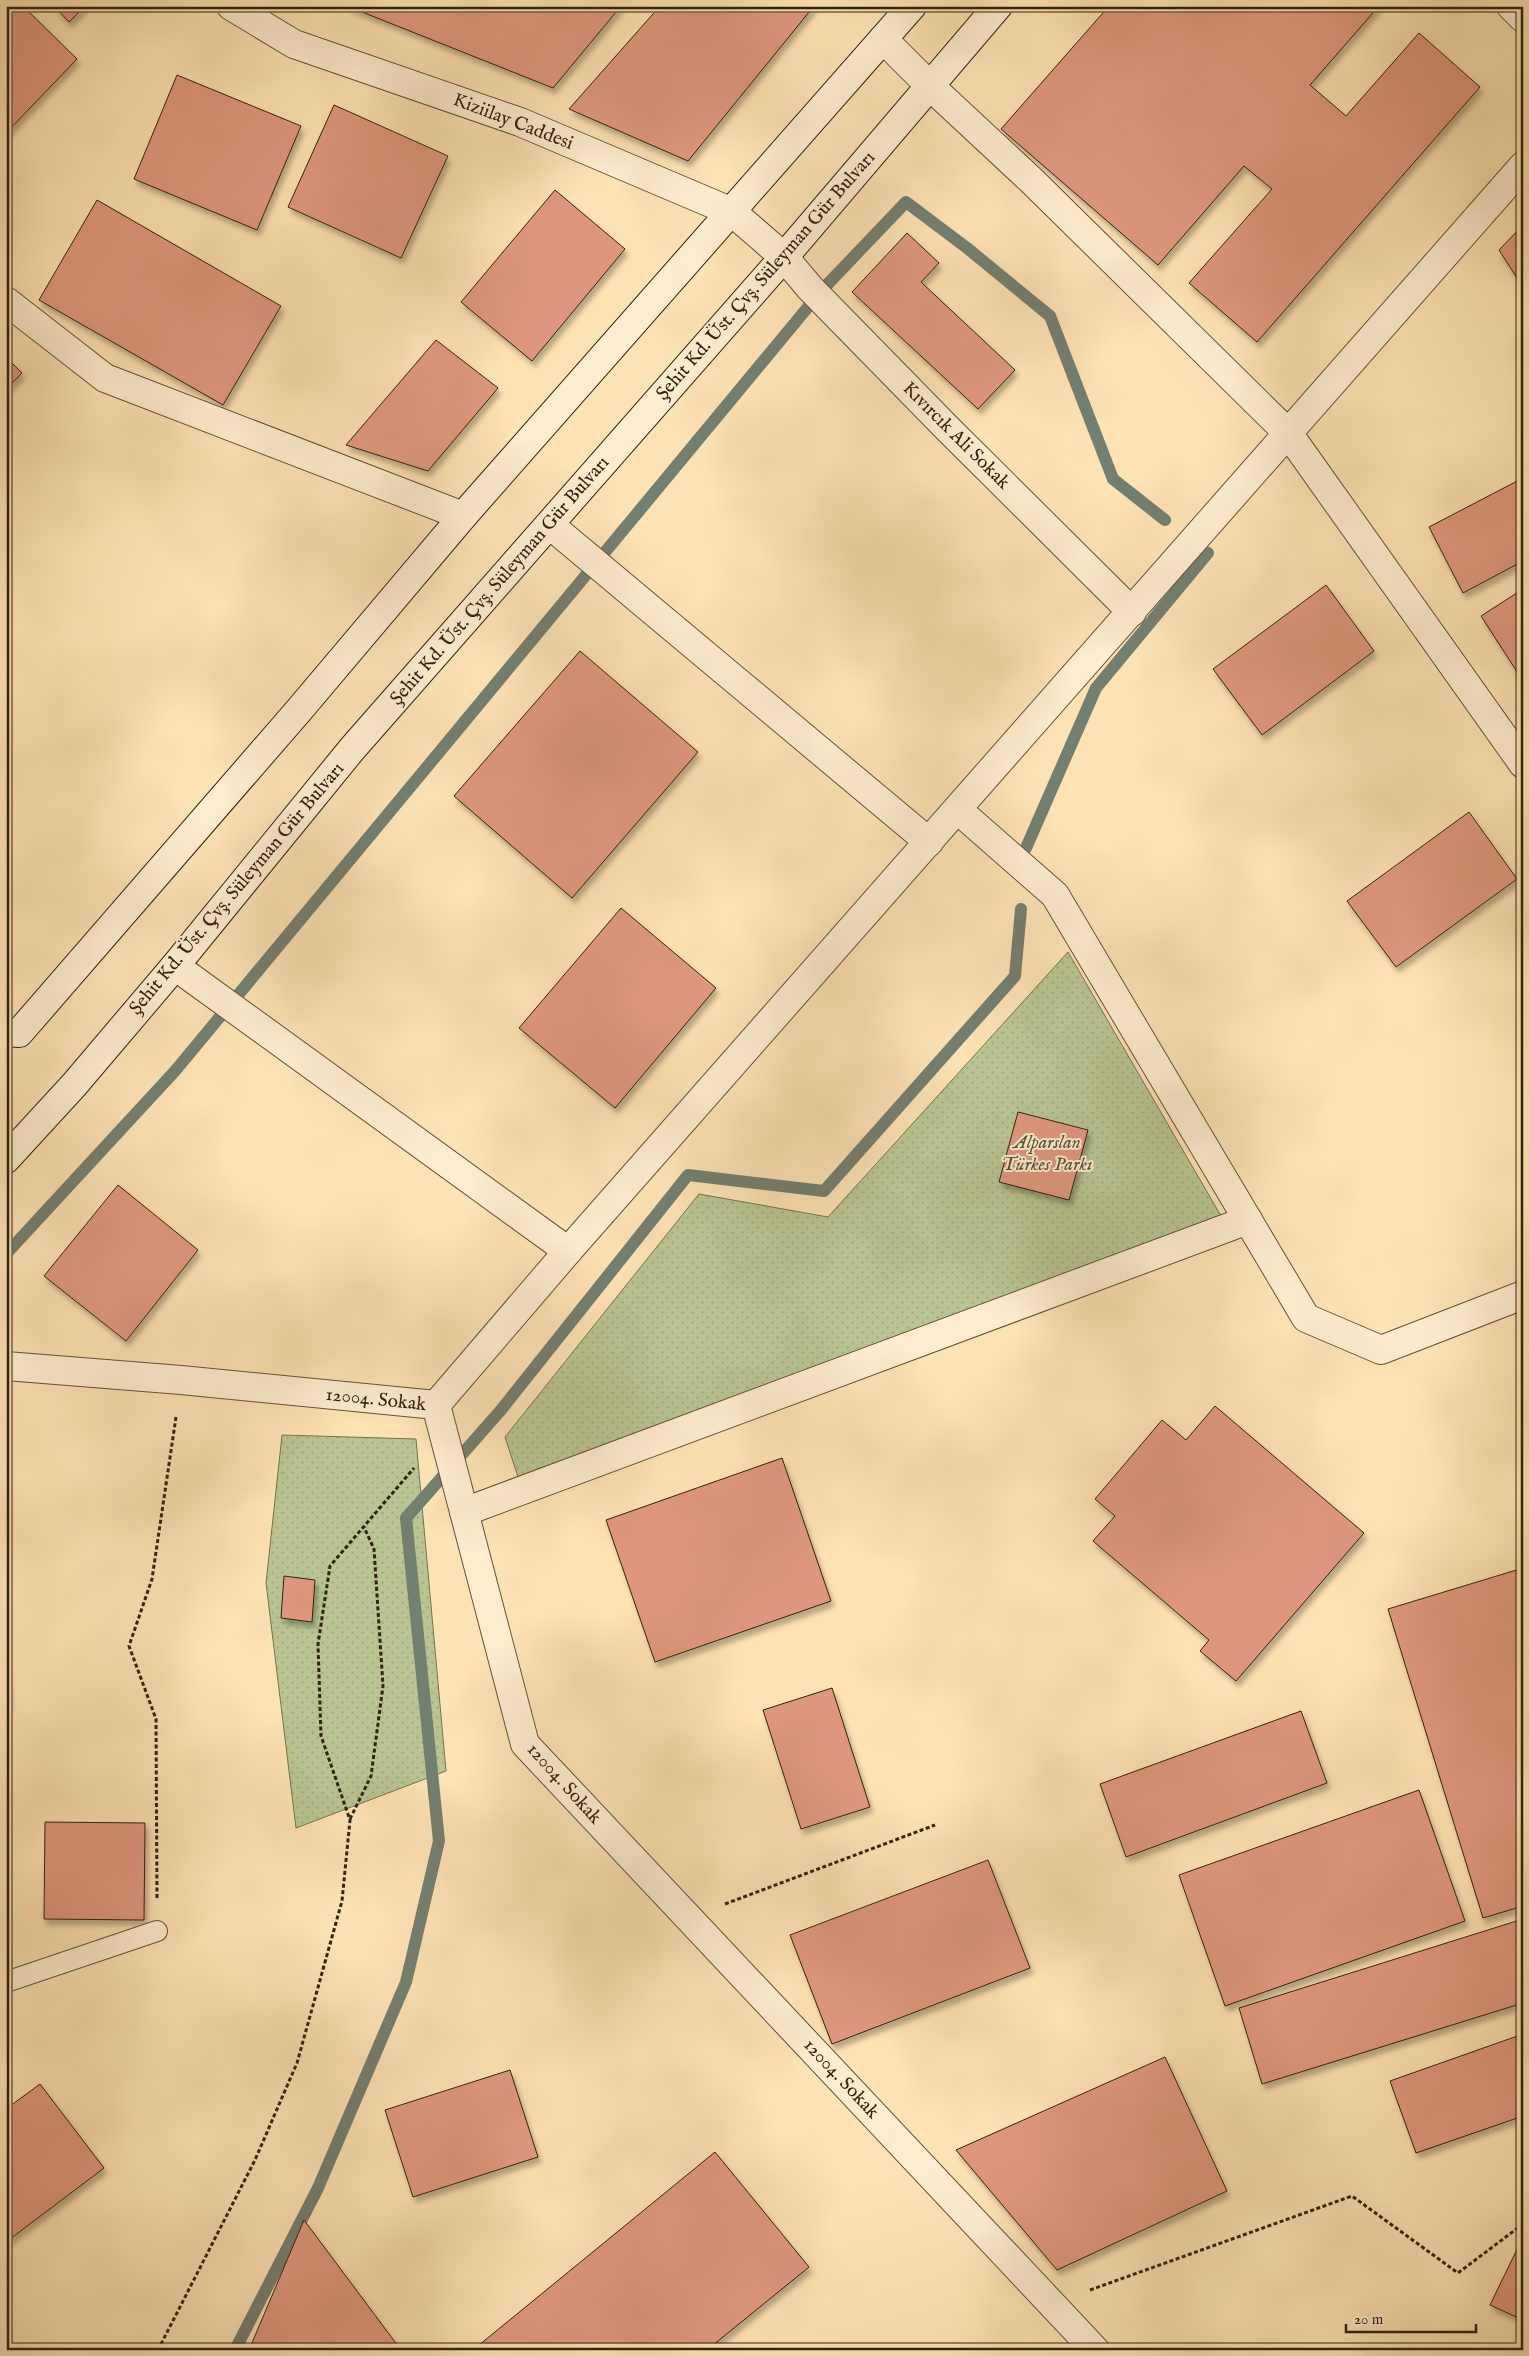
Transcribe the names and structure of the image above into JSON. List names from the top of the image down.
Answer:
{
  "streets": {
    "street": [
      "Kiziilay Caddesi",
      "Şehit Kd. Üst. Çvş. Süleyman Gür Bulvarı",
      "Kıvırcık Ali Sokak",
      "12004. Sokak"
    ]
  },
  "crossings": [
    ["Kiziilay Caddesi", "Şehit Kd. Üst. Çvş. Süleyman Gür Bulvarı"],
    ["Kiziilay Caddesi", "Kıvırcık Ali Sokak"],
    ["Şehit Kd. Üst. Çvş. Süleyman Gür Bulvarı", "Kıvırcık Ali Sokak"]
  ],
  "parks": ["Alparslan Türkes Parkı"],
  "scale_bar": "20 m"
}
